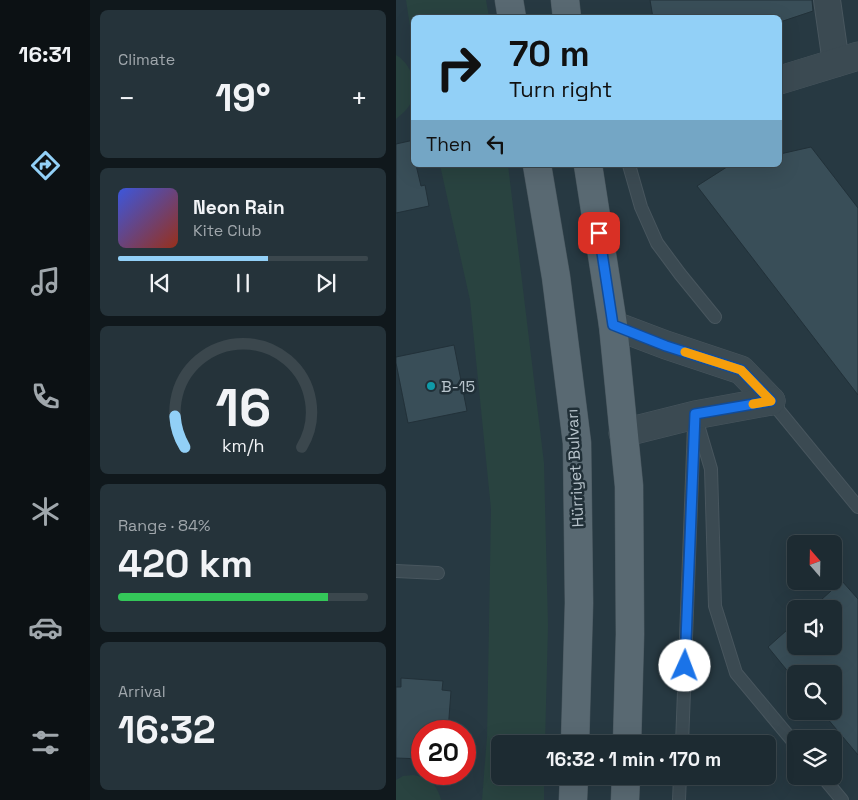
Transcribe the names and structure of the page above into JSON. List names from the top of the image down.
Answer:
{
  "streets": {
    "main road": ["Hürriyet Bulvarı"]
  },
  "places": ["B-15"],
  "north": "top",
  "page": {
    "tabs": "16:31",
    "tile": [
      "Climate",
      ["Range · 84%", "420 km"],
      ["Arrival", "16:32"]
    ],
    "turn": ["70 m", "Turn right"],
    "heat": ["−", "19°", "+"],
    "then": "Then",
    "song": ["Neon Rain", "Kite Club"],
    "limit": "20",
    "trip": "16:32 · 1 min · 170 m",
    "gauge": ["16", "km/h"]
  }
}
